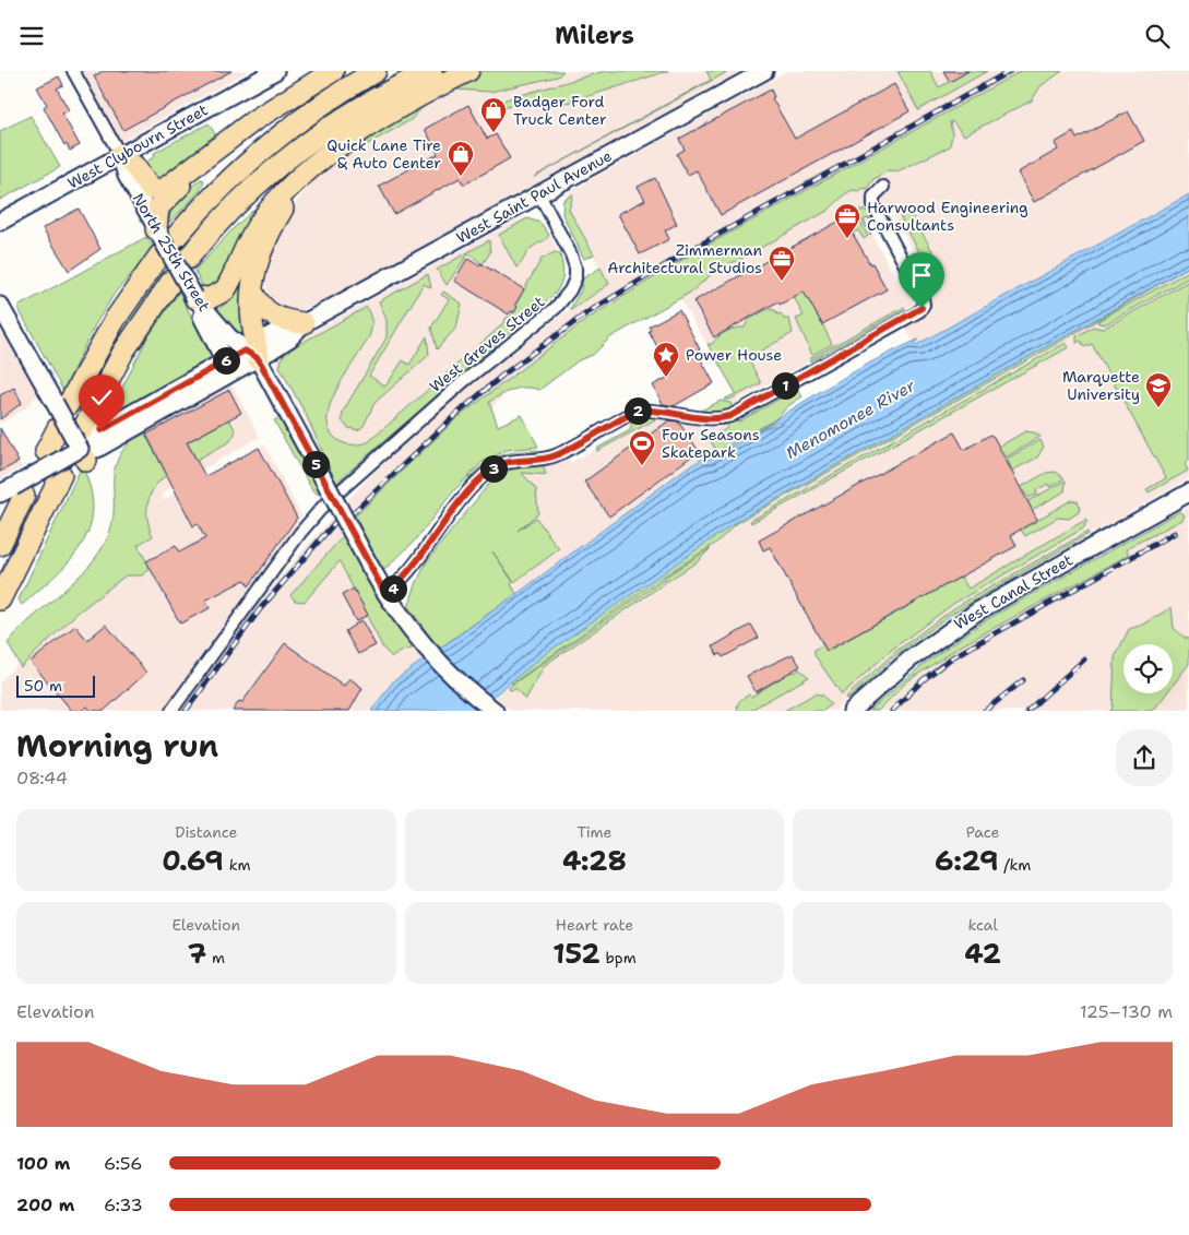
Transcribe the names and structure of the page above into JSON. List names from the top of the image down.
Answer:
{
  "streets": {
    "street": [
      "West Clybourn Street",
      "West Saint Paul Avenue",
      "North 25th Street",
      "West Greves Street",
      "West Canal Street"
    ]
  },
  "crossings": [
    ["West Clybourn Street", "North 25th Street"],
    ["West Saint Paul Avenue", "North 25th Street"],
    ["West Saint Paul Avenue", "West Greves Street"]
  ],
  "water": ["Menomonee River"],
  "places": {
    "shop": ["Badger Ford Truck Center", "Quick Lane Tire & Auto Center"],
    "office": ["Harwood Engineering Consultants", "Zimmerman Architectural Studios"],
    "place": ["Power House"],
    "school or university": ["Marquette University"],
    "sports": ["Four Seasons Skatepark"]
  },
  "scale_bar": "50 m",
  "page": {
    "header": "Milers",
    "pins": [
      "6",
      "1",
      "2",
      "5",
      "3",
      "4"
    ],
    "scale": "50 m",
    "heading": ["Morning run", "08:44"],
    "stats": [
      ["Distance", "0.69 km"],
      ["Time", "4:28"],
      ["Pace", "6:29 /km"],
      ["Elevation", "7 m"],
      ["Heart rate", "152 bpm"],
      ["kcal", "42"]
    ],
    "chart": ["Elevation", "125–130 m"],
    "list": [
      {
        "name": "100 m",
        "note": "6:56"
      },
      {
        "name": "200 m",
        "note": "6:33"
      }
    ]
  }
}
